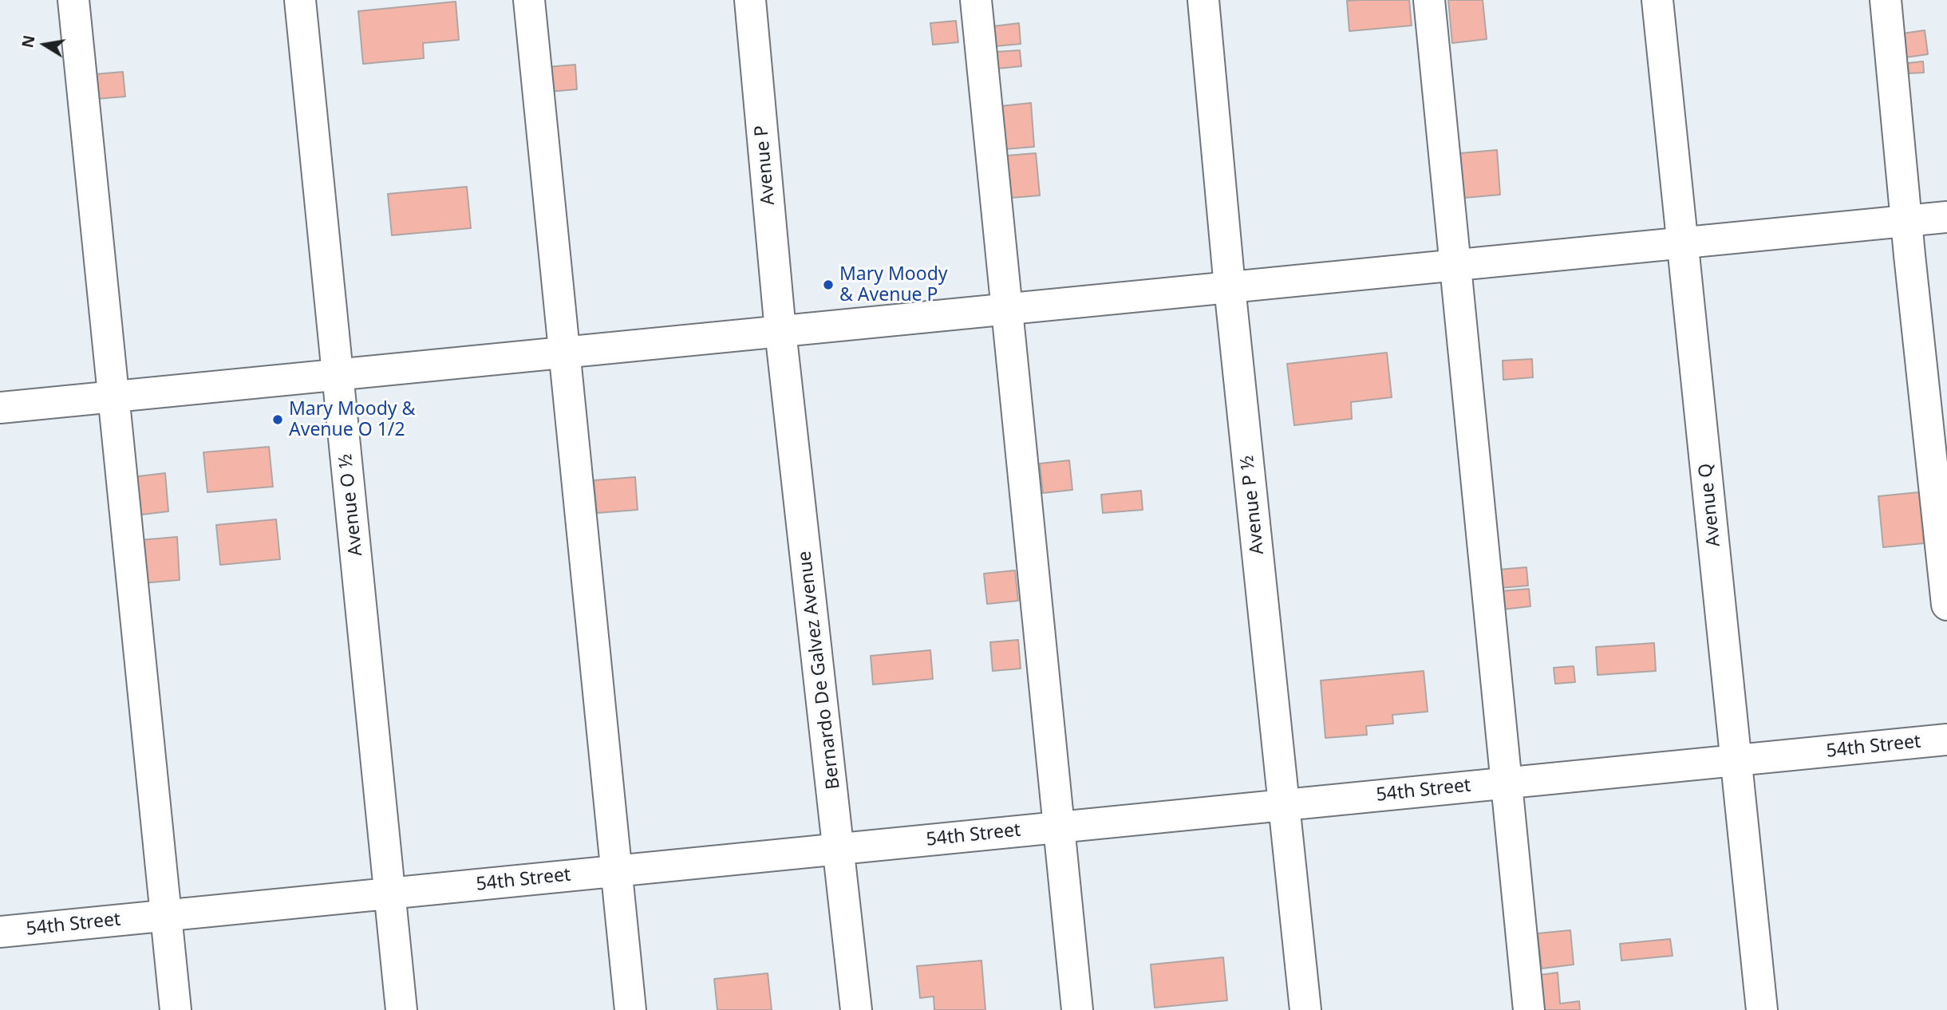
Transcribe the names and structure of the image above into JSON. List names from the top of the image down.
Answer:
{
  "streets": {
    "street": [
      "Avenue P",
      "Avenue O ½",
      "Avenue P ½",
      "Avenue Q",
      "Bernardo De Galvez Avenue",
      "54th Street"
    ]
  },
  "crossings": [
    ["Avenue P", "Bernardo De Galvez Avenue"],
    ["Avenue O ½", "54th Street"],
    ["Avenue P ½", "54th Street"],
    ["Avenue Q", "54th Street"],
    ["Bernardo De Galvez Avenue", "54th Street"]
  ],
  "places": ["Mary Moody & Avenue P", "Mary Moody & Avenue O 1/2"],
  "north": "left"
}
